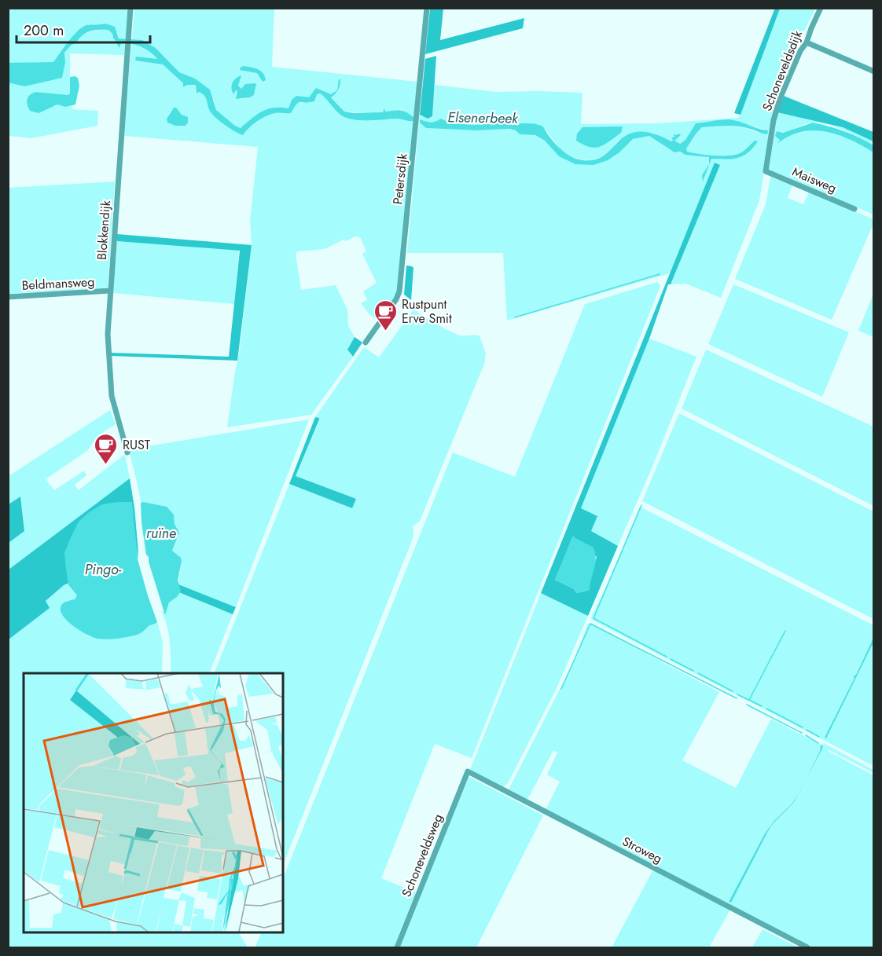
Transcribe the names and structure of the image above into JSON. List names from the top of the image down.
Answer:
{
  "streets": {
    "street": [
      "Schoneveldsdijk",
      "Petersdijk",
      "Maisweg",
      "Blokkendijk",
      "Beldmansweg",
      "Stroweg",
      "Schoneveldsweg"
    ]
  },
  "crossings": [
    ["Schoneveldsdijk", "Maisweg"],
    ["Blokkendijk", "Beldmansweg"],
    ["Stroweg", "Schoneveldsweg"]
  ],
  "water": ["Elsenerbeek", "ruïne", "Pingo-"],
  "places": {
    "cafe": ["Rustpunt Erve Smit", "RUST"]
  },
  "scale_bar": "200 m"
}
